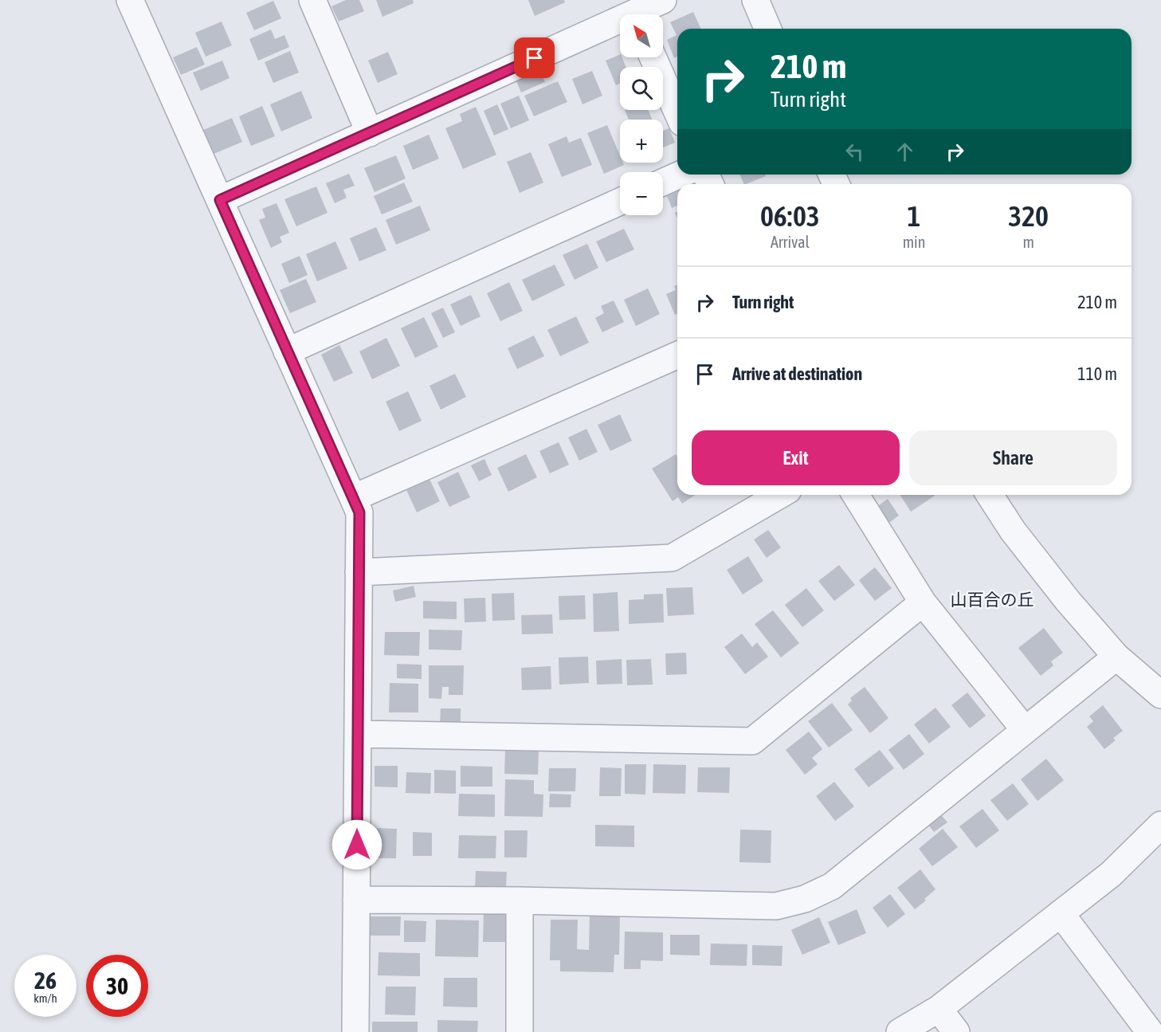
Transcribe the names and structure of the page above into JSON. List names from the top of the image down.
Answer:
{
  "districts": ["山百合の丘"],
  "north": "top left",
  "page": {
    "map_buttons": ["+", "−"],
    "turn": ["210 m", "Turn right"],
    "eta": [
      "06:03",
      "Arrival",
      "1",
      "min",
      "320",
      "m"
    ],
    "list": [
      {
        "name": "Turn right",
        "value": "210 m"
      },
      {
        "name": "Arrive at destination",
        "value": "110 m"
      }
    ],
    "buttons": ["Exit", "Share"],
    "speed": "26 km/h",
    "limit": "30"
  }
}
